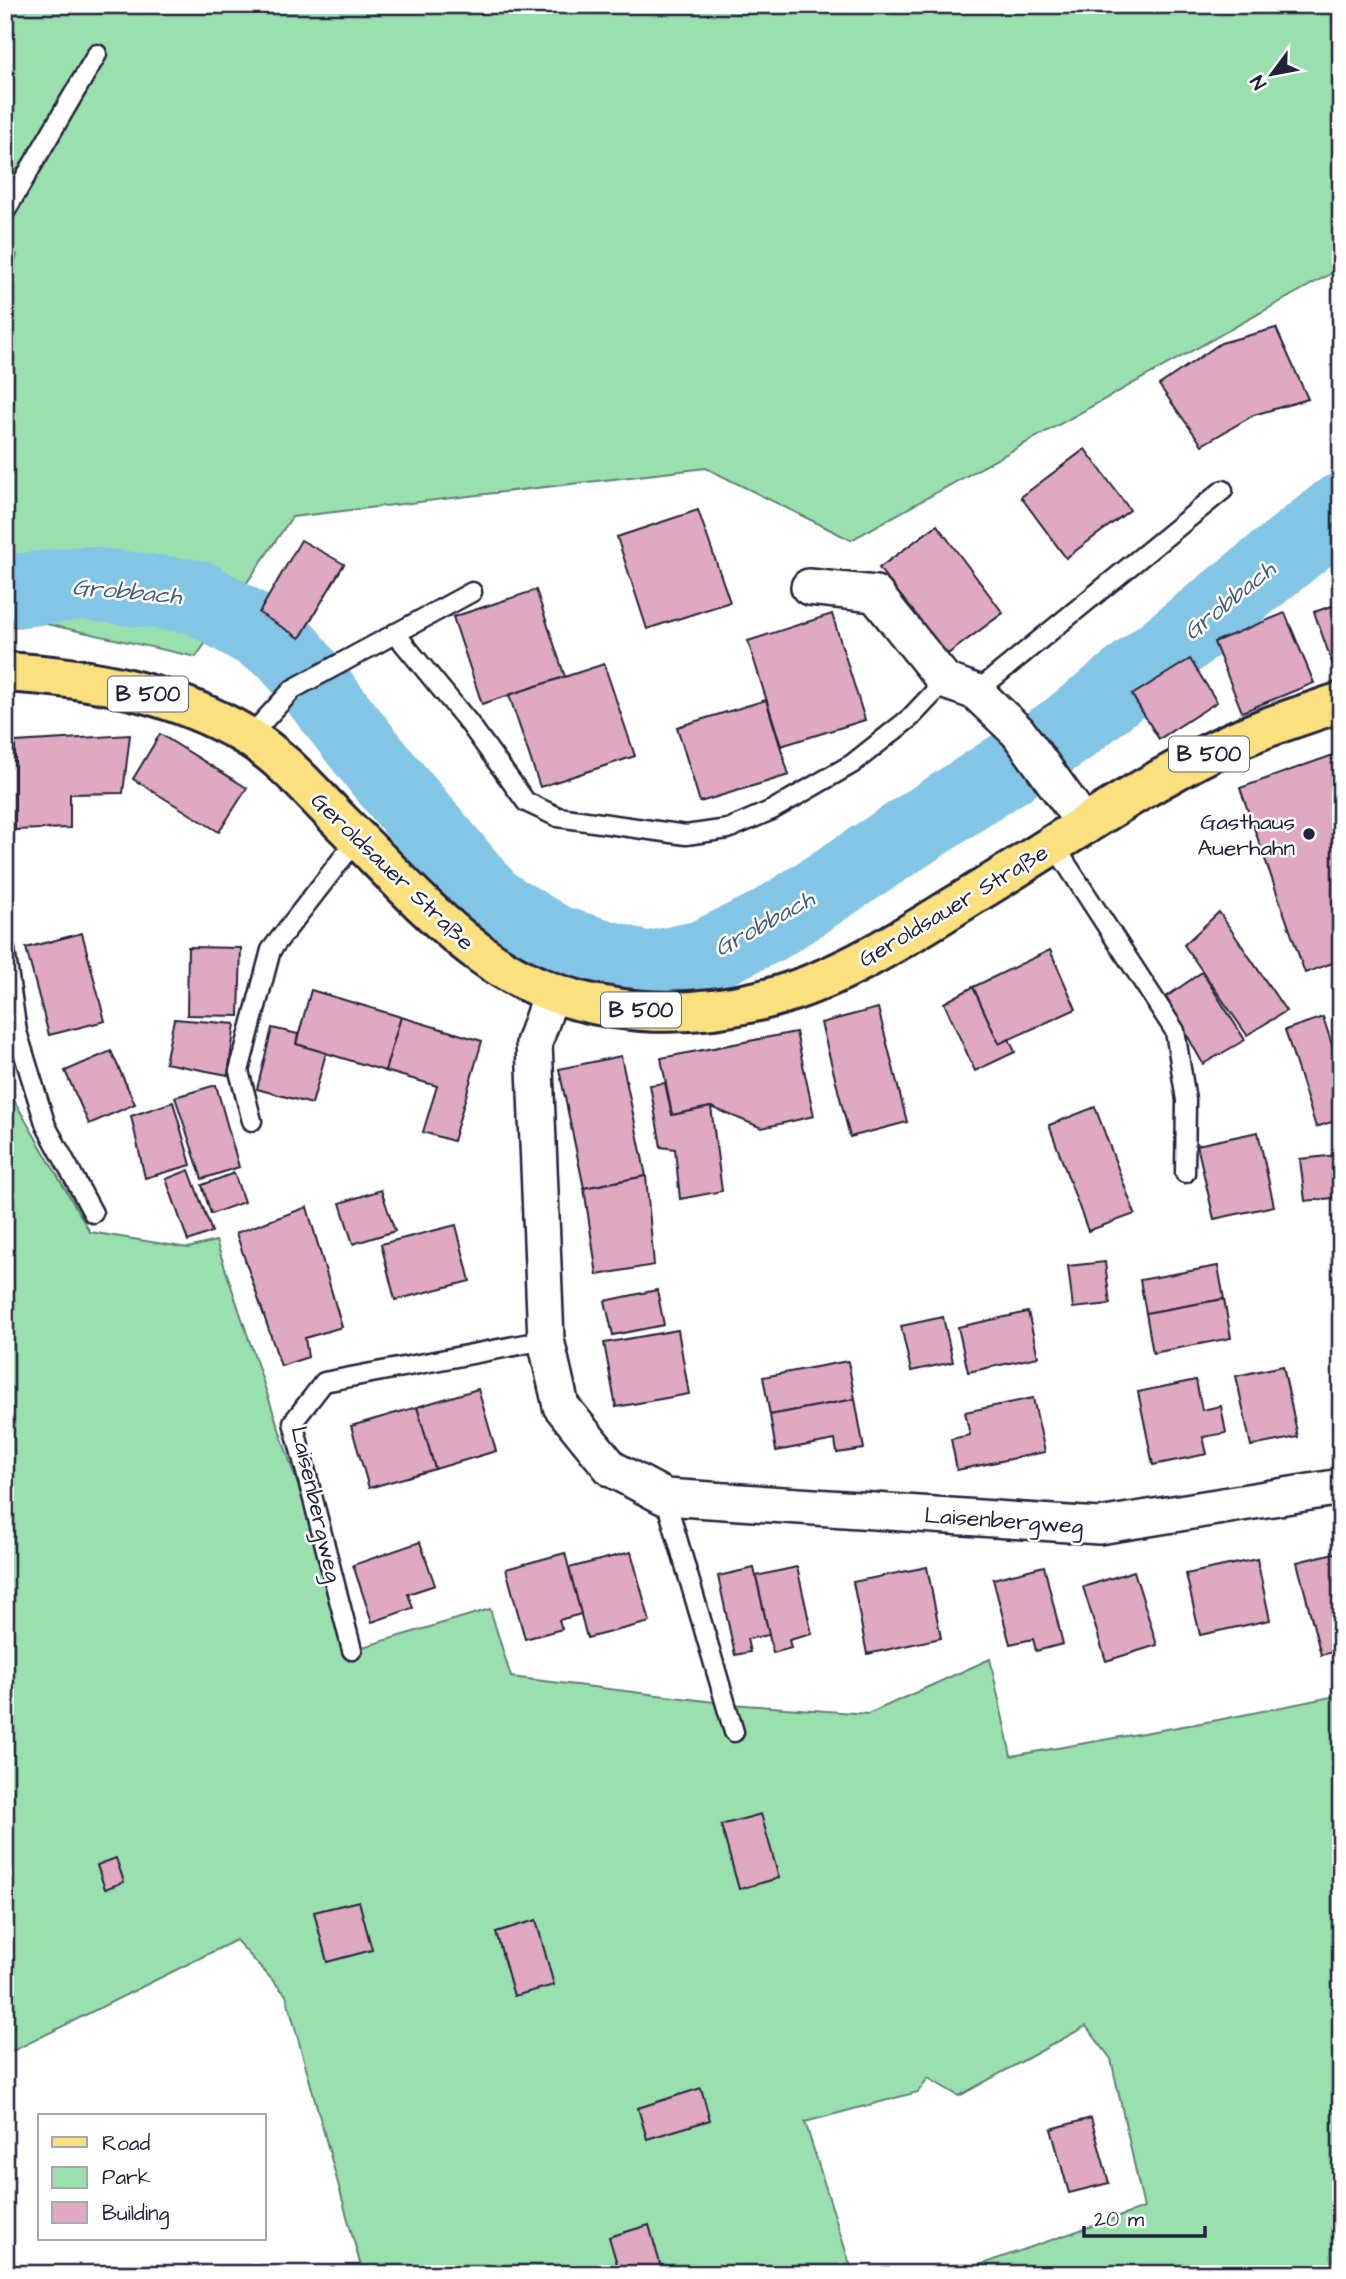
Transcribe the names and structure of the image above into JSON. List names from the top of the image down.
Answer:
{
  "streets": {
    "main road": ["B 500", "Geroldsauer Straße"],
    "street": ["Laisenbergweg"]
  },
  "crossings": [
    ["Geroldsauer Straße", "Laisenbergweg"]
  ],
  "water": ["Grobbach"],
  "places": ["Gasthaus Auerhahn"],
  "legend": ["Road", "Park", "Building"],
  "scale_bar": "20 m",
  "north": "bottom left"
}
